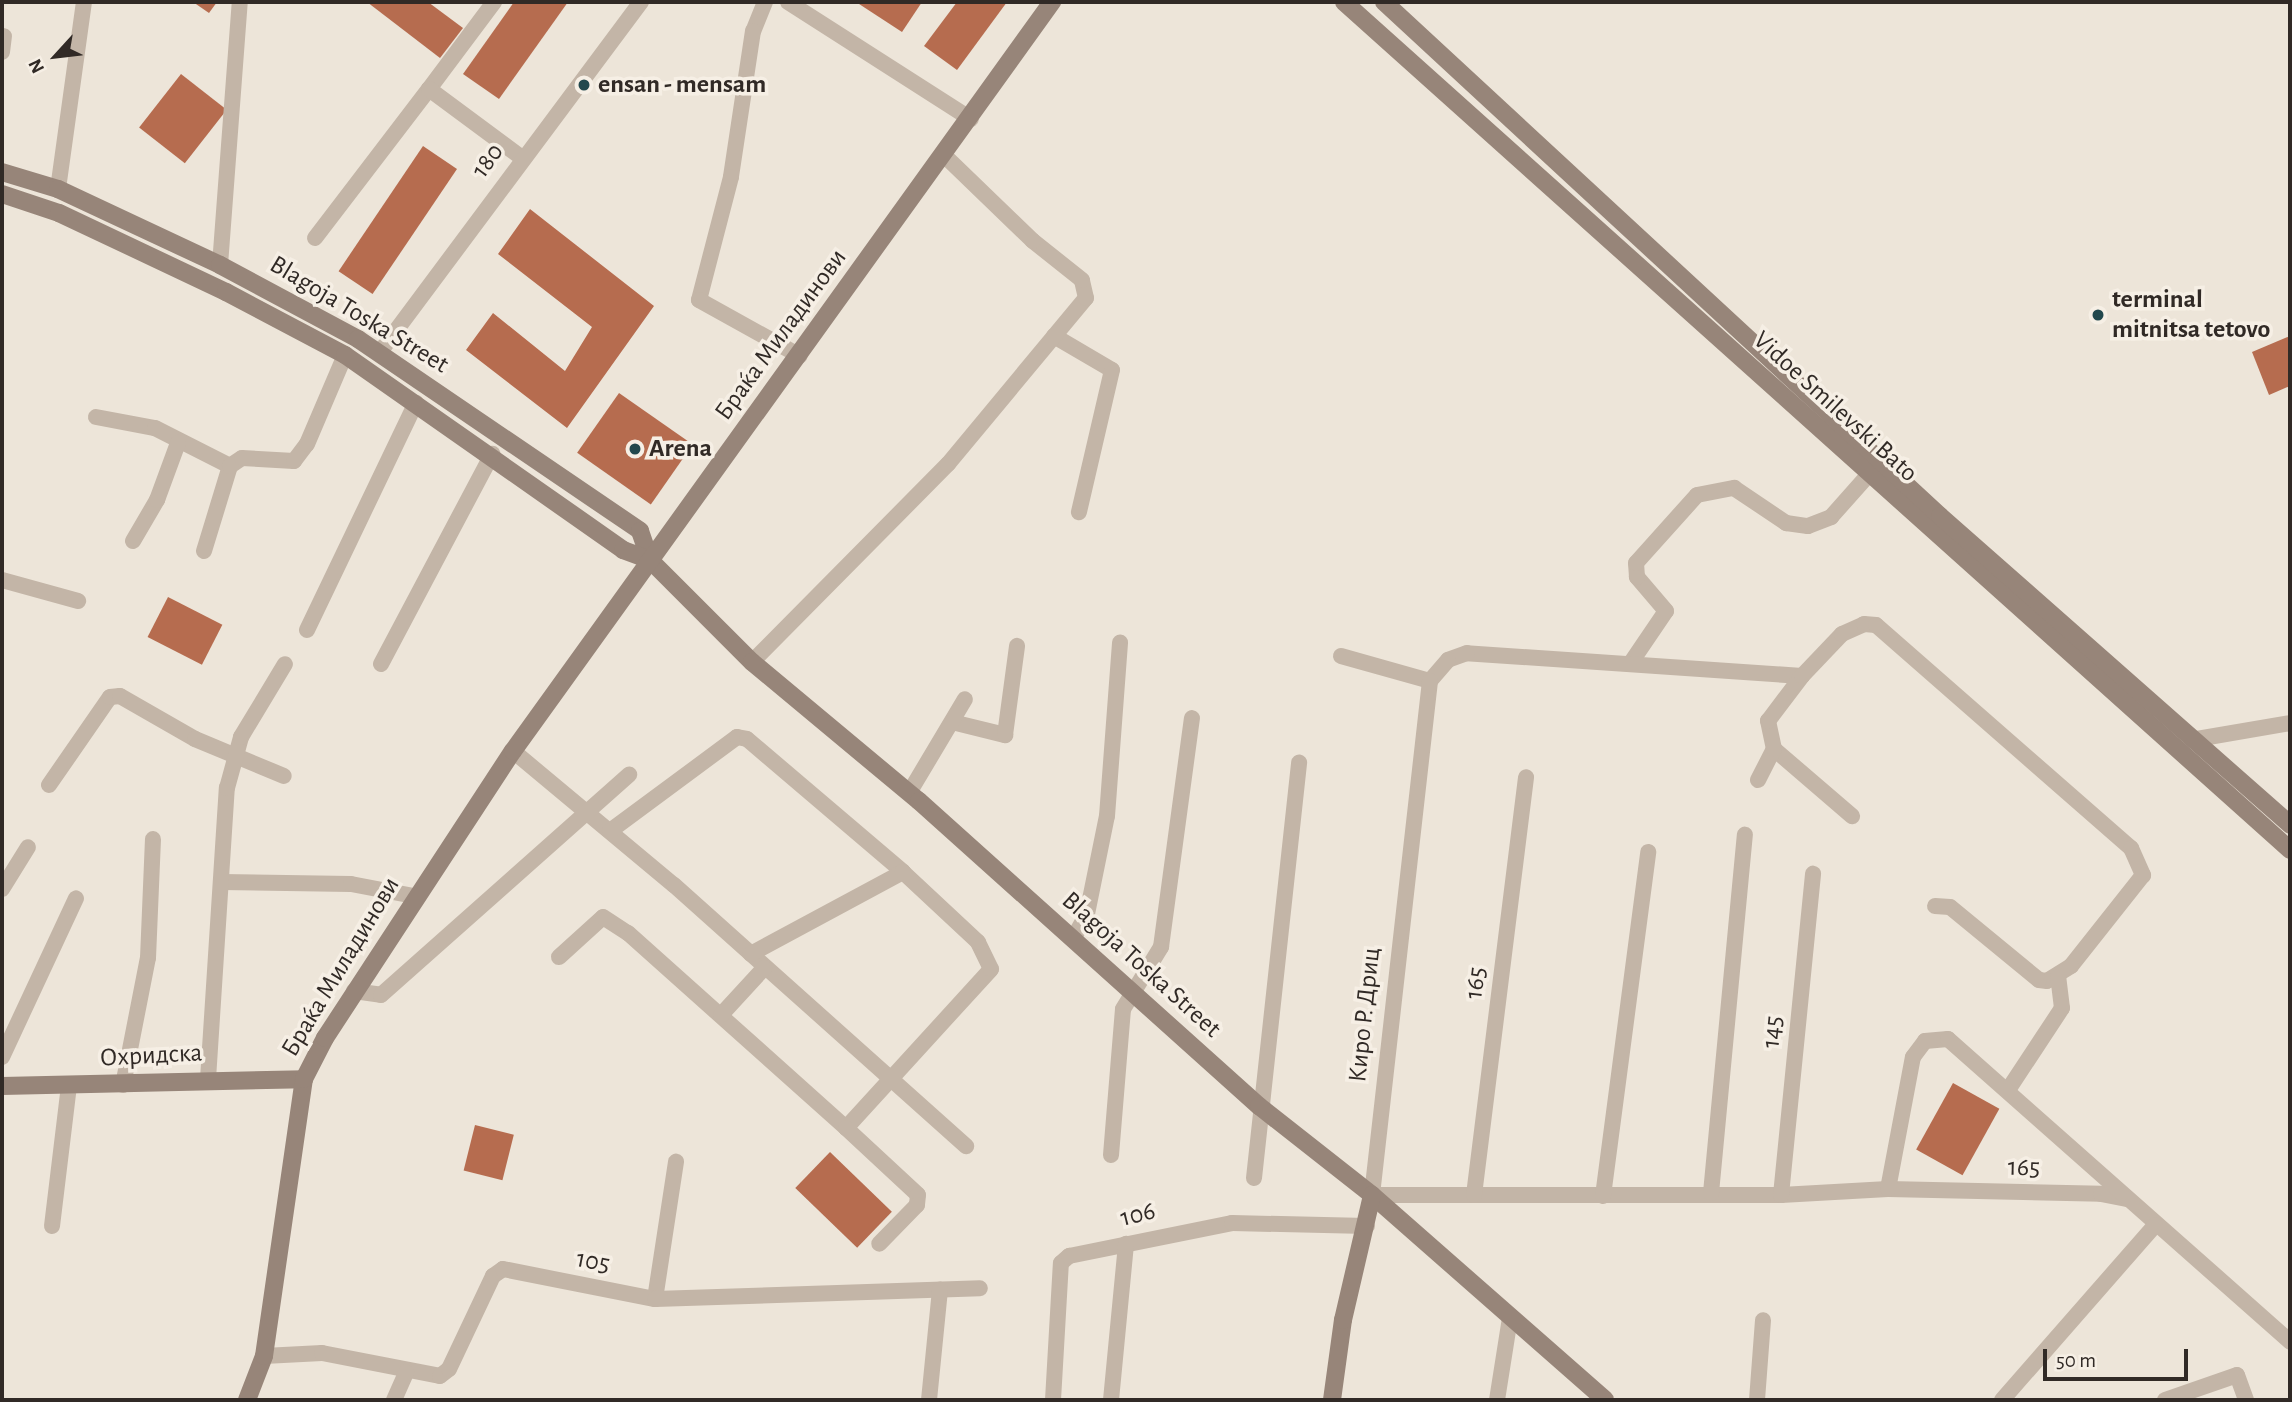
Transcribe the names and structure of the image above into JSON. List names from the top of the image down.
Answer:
{
  "streets": {
    "street": [
      "180",
      "Blagoja Toska Street",
      "Браќа Миладинови",
      "Vidoe Smilevski Bato",
      "165",
      "Киро Р. Дриц",
      "145",
      "Охридска",
      "106",
      "105"
    ]
  },
  "crossings": [
    ["180", "Blagoja Toska Street"],
    ["Blagoja Toska Street", "Браќа Миладинови"],
    ["Blagoja Toska Street", "165"],
    ["Blagoja Toska Street", "Киро Р. Дриц"],
    ["Браќа Миладинови", "Охридска"],
    ["Браќа Миладинови", "105"],
    ["165", "Киро Р. Дриц"],
    ["165", "145"],
    ["Киро Р. Дриц", "106"]
  ],
  "places": ["ensan - mensam", "terminal mitnitsa tetovo", "Arena"],
  "scale_bar": "50 m",
  "north": "bottom left"
}
